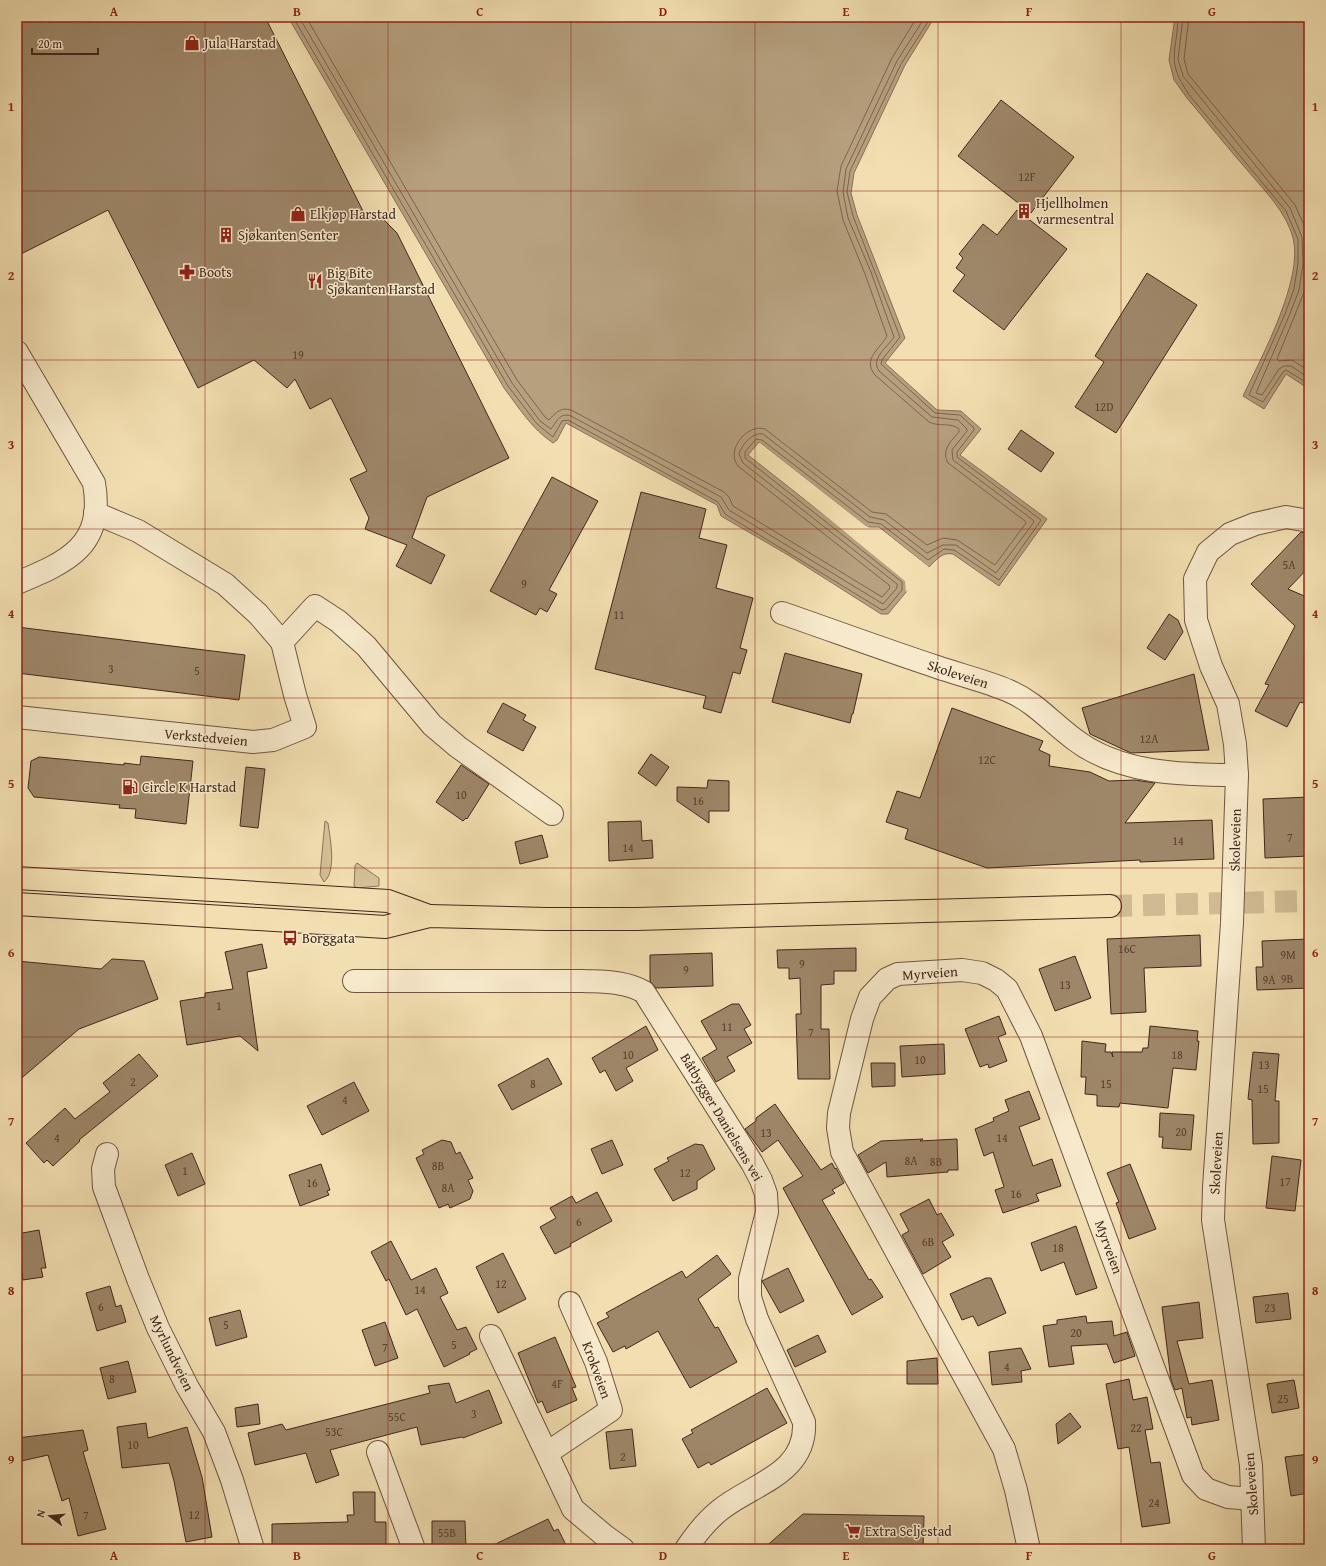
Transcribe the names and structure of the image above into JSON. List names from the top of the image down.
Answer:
{
  "streets": {
    "street": [
      "Skoleveien",
      "Verkstedveien",
      "Myrveien",
      "Båtbygger Danielsens vei",
      "Myrlundveien",
      "Krokveien"
    ]
  },
  "crossings": [
    ["Skoleveien", "Myrveien"]
  ],
  "places": {
    "shop": ["Jula Harstad", "Elkjøp Harstad"],
    "building": ["Hjellholmen varmesentral", "Sjøkanten Senter"],
    "pharmacy": ["Boots"],
    "restaurant": ["Big Bite Sjøkanten Harstad"],
    "fuel station": ["Circle K Harstad"],
    "bus stop": ["Borggata"],
    "supermarket": ["Extra Seljestad"]
  },
  "house_numbers": [
    "12F",
    "19",
    "12D",
    "5A",
    "9",
    "11",
    "3",
    "5",
    "12A",
    "12C",
    "10",
    "16",
    "7",
    "14",
    "14",
    "16C",
    "9M",
    "9",
    "9",
    "9B",
    "9A",
    "13",
    "1",
    "11",
    "7",
    "10",
    "18",
    "10",
    "13",
    "2",
    "8",
    "15",
    "15",
    "4",
    "20",
    "13",
    "4",
    "14",
    "8A",
    "8B",
    "8B",
    "1",
    "12",
    "17",
    "16",
    "8A",
    "16",
    "6",
    "6B",
    "18",
    "12",
    "14",
    "6",
    "23",
    "5",
    "20",
    "5",
    "7",
    "4",
    "8",
    "4F",
    "25",
    "3",
    "55C",
    "22",
    "53C",
    "10",
    "2",
    "24",
    "12",
    "7",
    "55B"
  ],
  "scale_bar": "20 m",
  "north": "left",
  "grid": {
    "columns": [
      "A",
      "B",
      "C",
      "D",
      "E",
      "F",
      "G"
    ],
    "rows": [
      "1",
      "2",
      "3",
      "4",
      "5",
      "6",
      "7",
      "8",
      "9"
    ]
  }
}
